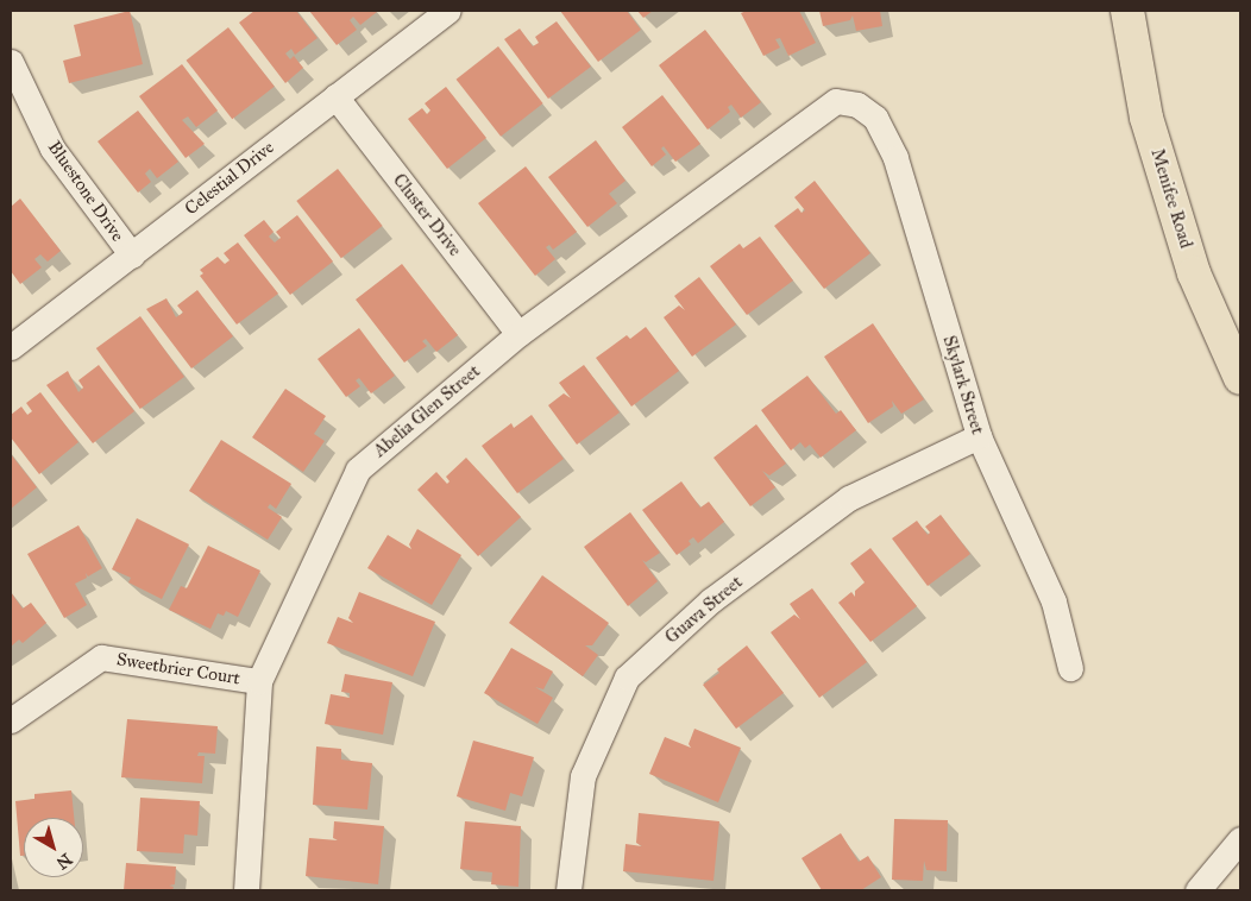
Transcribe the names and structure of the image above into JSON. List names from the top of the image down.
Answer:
{
  "streets": {
    "main road": ["Menifee Road"],
    "street": [
      "Celestial Drive",
      "Bluestone Drive",
      "Cluster Drive",
      "Skylark Street",
      "Abelia Glen Street",
      "Guava Street",
      "Sweetbrier Court"
    ]
  },
  "crossings": [
    ["Celestial Drive", "Bluestone Drive"],
    ["Celestial Drive", "Cluster Drive"],
    ["Cluster Drive", "Abelia Glen Street"],
    ["Skylark Street", "Abelia Glen Street"],
    ["Skylark Street", "Guava Street"],
    ["Abelia Glen Street", "Sweetbrier Court"]
  ],
  "north": "bottom right"
}
